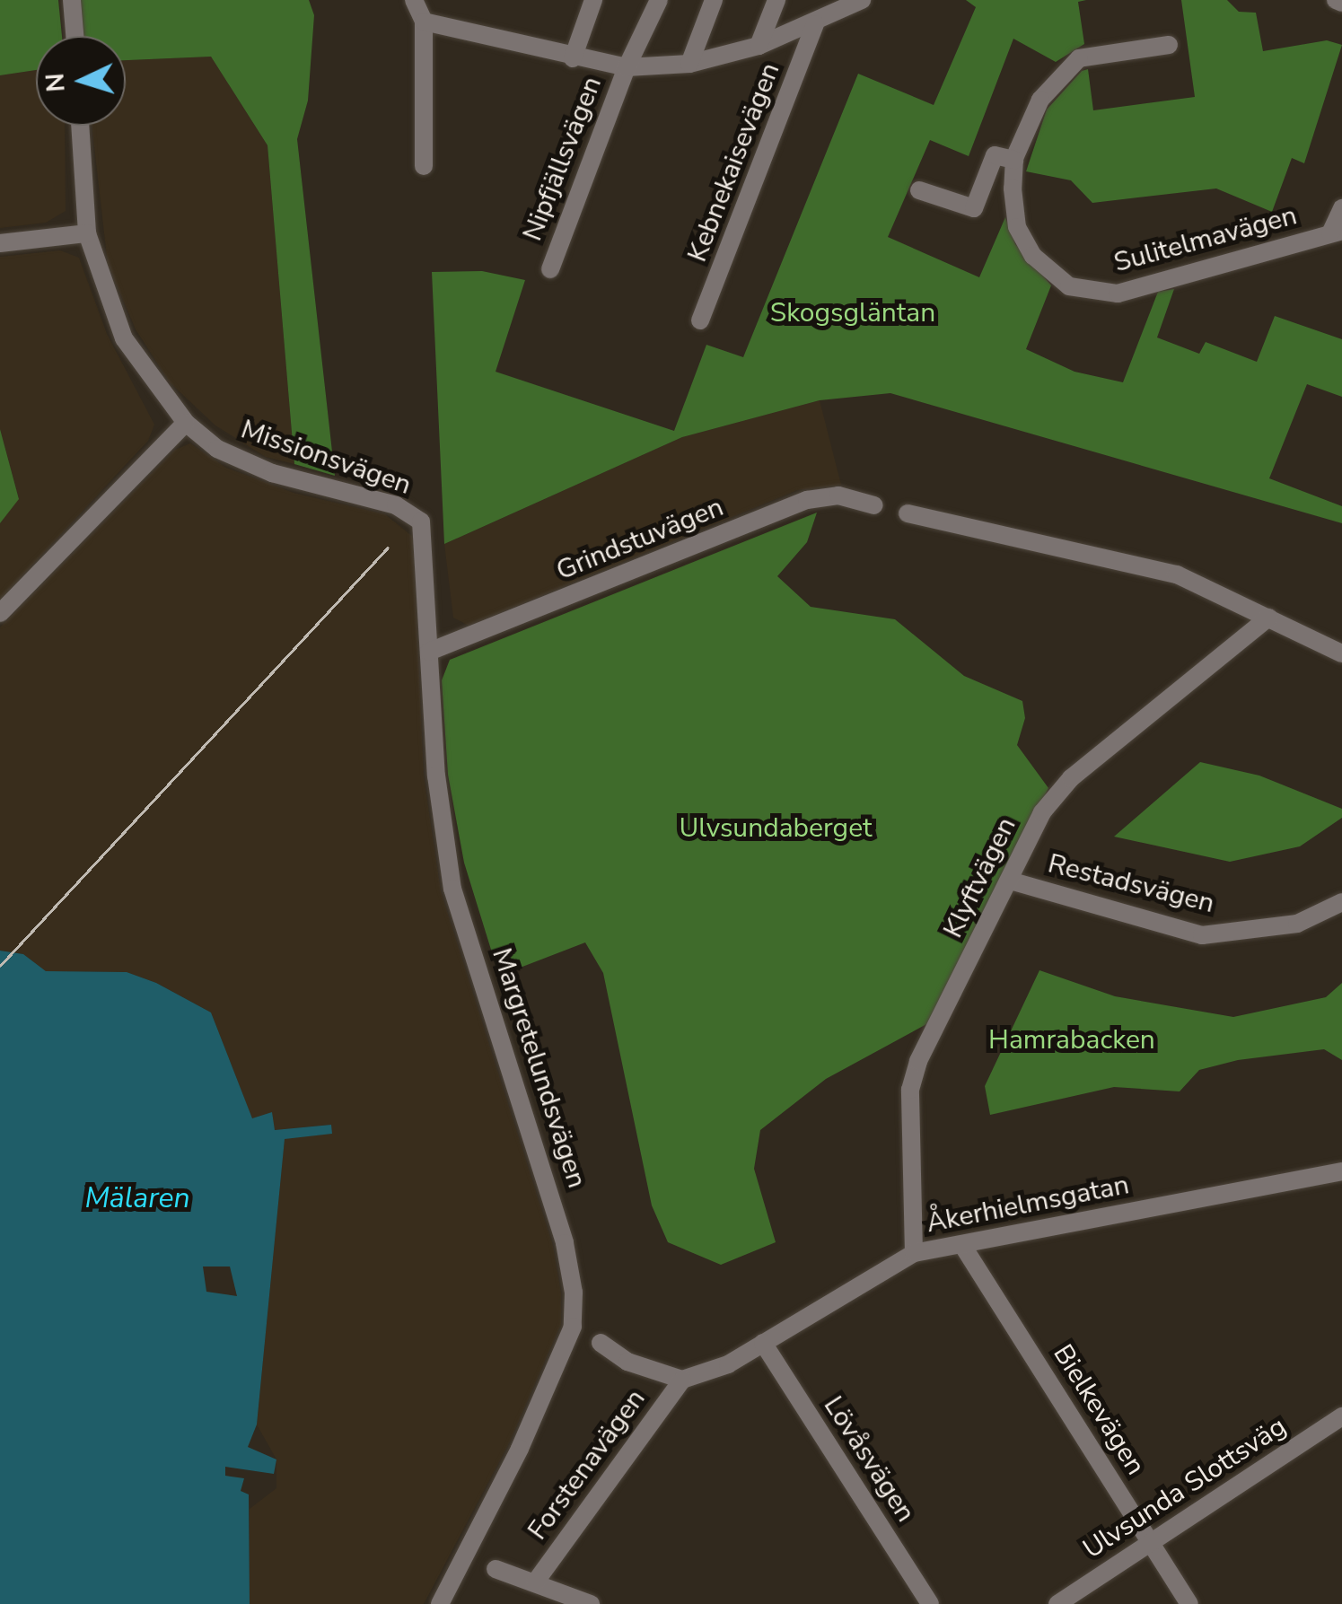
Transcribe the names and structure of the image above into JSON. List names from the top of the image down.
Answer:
{
  "streets": {
    "street": [
      "Nipfjällsvägen",
      "Kebnekaisevägen",
      "Sulitelmavägen",
      "Missionsvägen",
      "Grindstuvägen",
      "Klyftvägen",
      "Restadsvägen",
      "Margretelundsvägen",
      "Åkerhielmsgatan",
      "Bielkevägen",
      "Lövåsvägen",
      "Forstenavägen",
      "Ulvsunda Slottsväg"
    ]
  },
  "crossings": [
    ["Missionsvägen", "Margretelundsvägen"],
    ["Grindstuvägen", "Margretelundsvägen"],
    ["Klyftvägen", "Restadsvägen"],
    ["Klyftvägen", "Åkerhielmsgatan"],
    ["Åkerhielmsgatan", "Bielkevägen"],
    ["Åkerhielmsgatan", "Lövåsvägen"],
    ["Åkerhielmsgatan", "Forstenavägen"],
    ["Bielkevägen", "Ulvsunda Slottsväg"]
  ],
  "water": ["Mälaren"],
  "parks": ["Skogsgläntan", "Ulvsundaberget", "Hamrabacken"],
  "north": "left"
}
